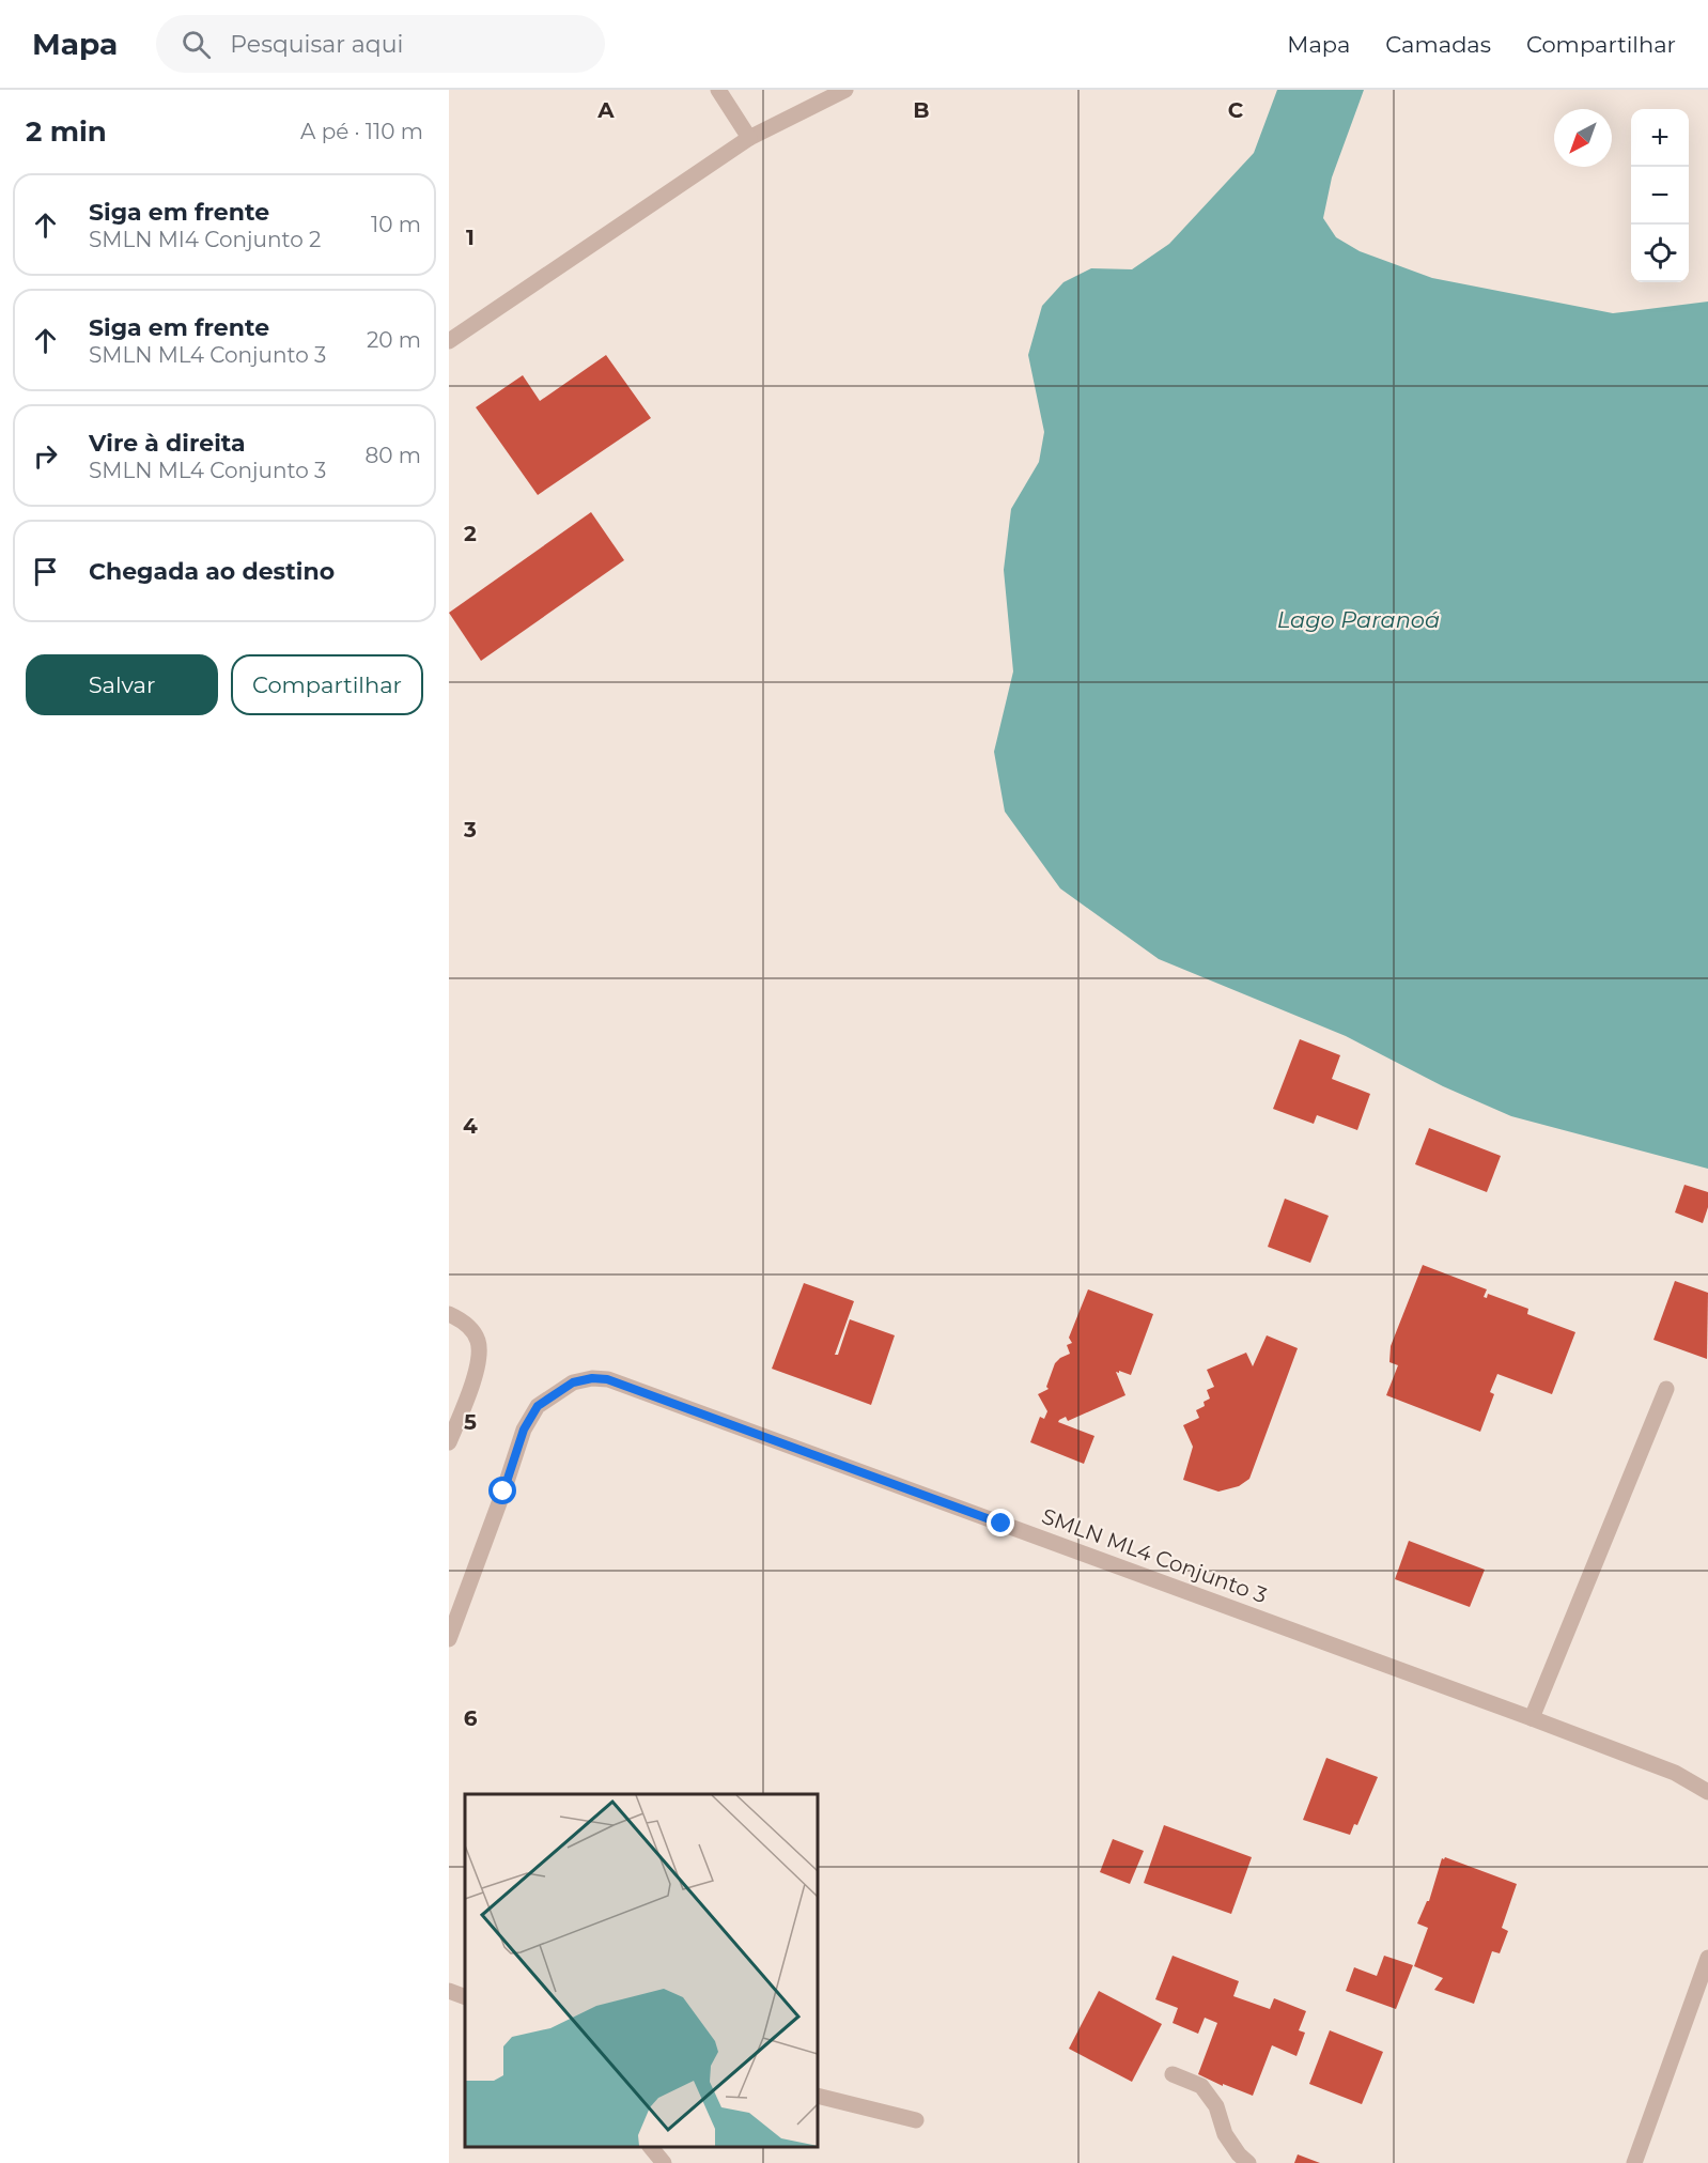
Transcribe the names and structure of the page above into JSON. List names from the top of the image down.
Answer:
{
  "streets": {
    "street": ["SMLN ML4 Conjunto 3"]
  },
  "water": ["Lago Paranoá"],
  "north": "bottom left",
  "page": {
    "header": "Mapa",
    "search": "Pesquisar aqui",
    "nav": ["Mapa", "Camadas", "Compartilhar"],
    "heading": ["2 min", "A pé · 110 m"],
    "map_buttons": ["+", "−"],
    "list": [
      ["Siga em frente", "SMLN MI4 Conjunto 2", "10 m"],
      ["Siga em frente", "SMLN ML4 Conjunto 3", "20 m"],
      ["Vire à direita", "SMLN ML4 Conjunto 3", "80 m"],
      "Chegada ao destino"
    ],
    "buttons": ["Salvar", "Compartilhar"]
  },
  "grid": {
    "columns": ["A", "B", "C"],
    "rows": [
      "1",
      "2",
      "3",
      "4",
      "5",
      "6"
    ]
  }
}
